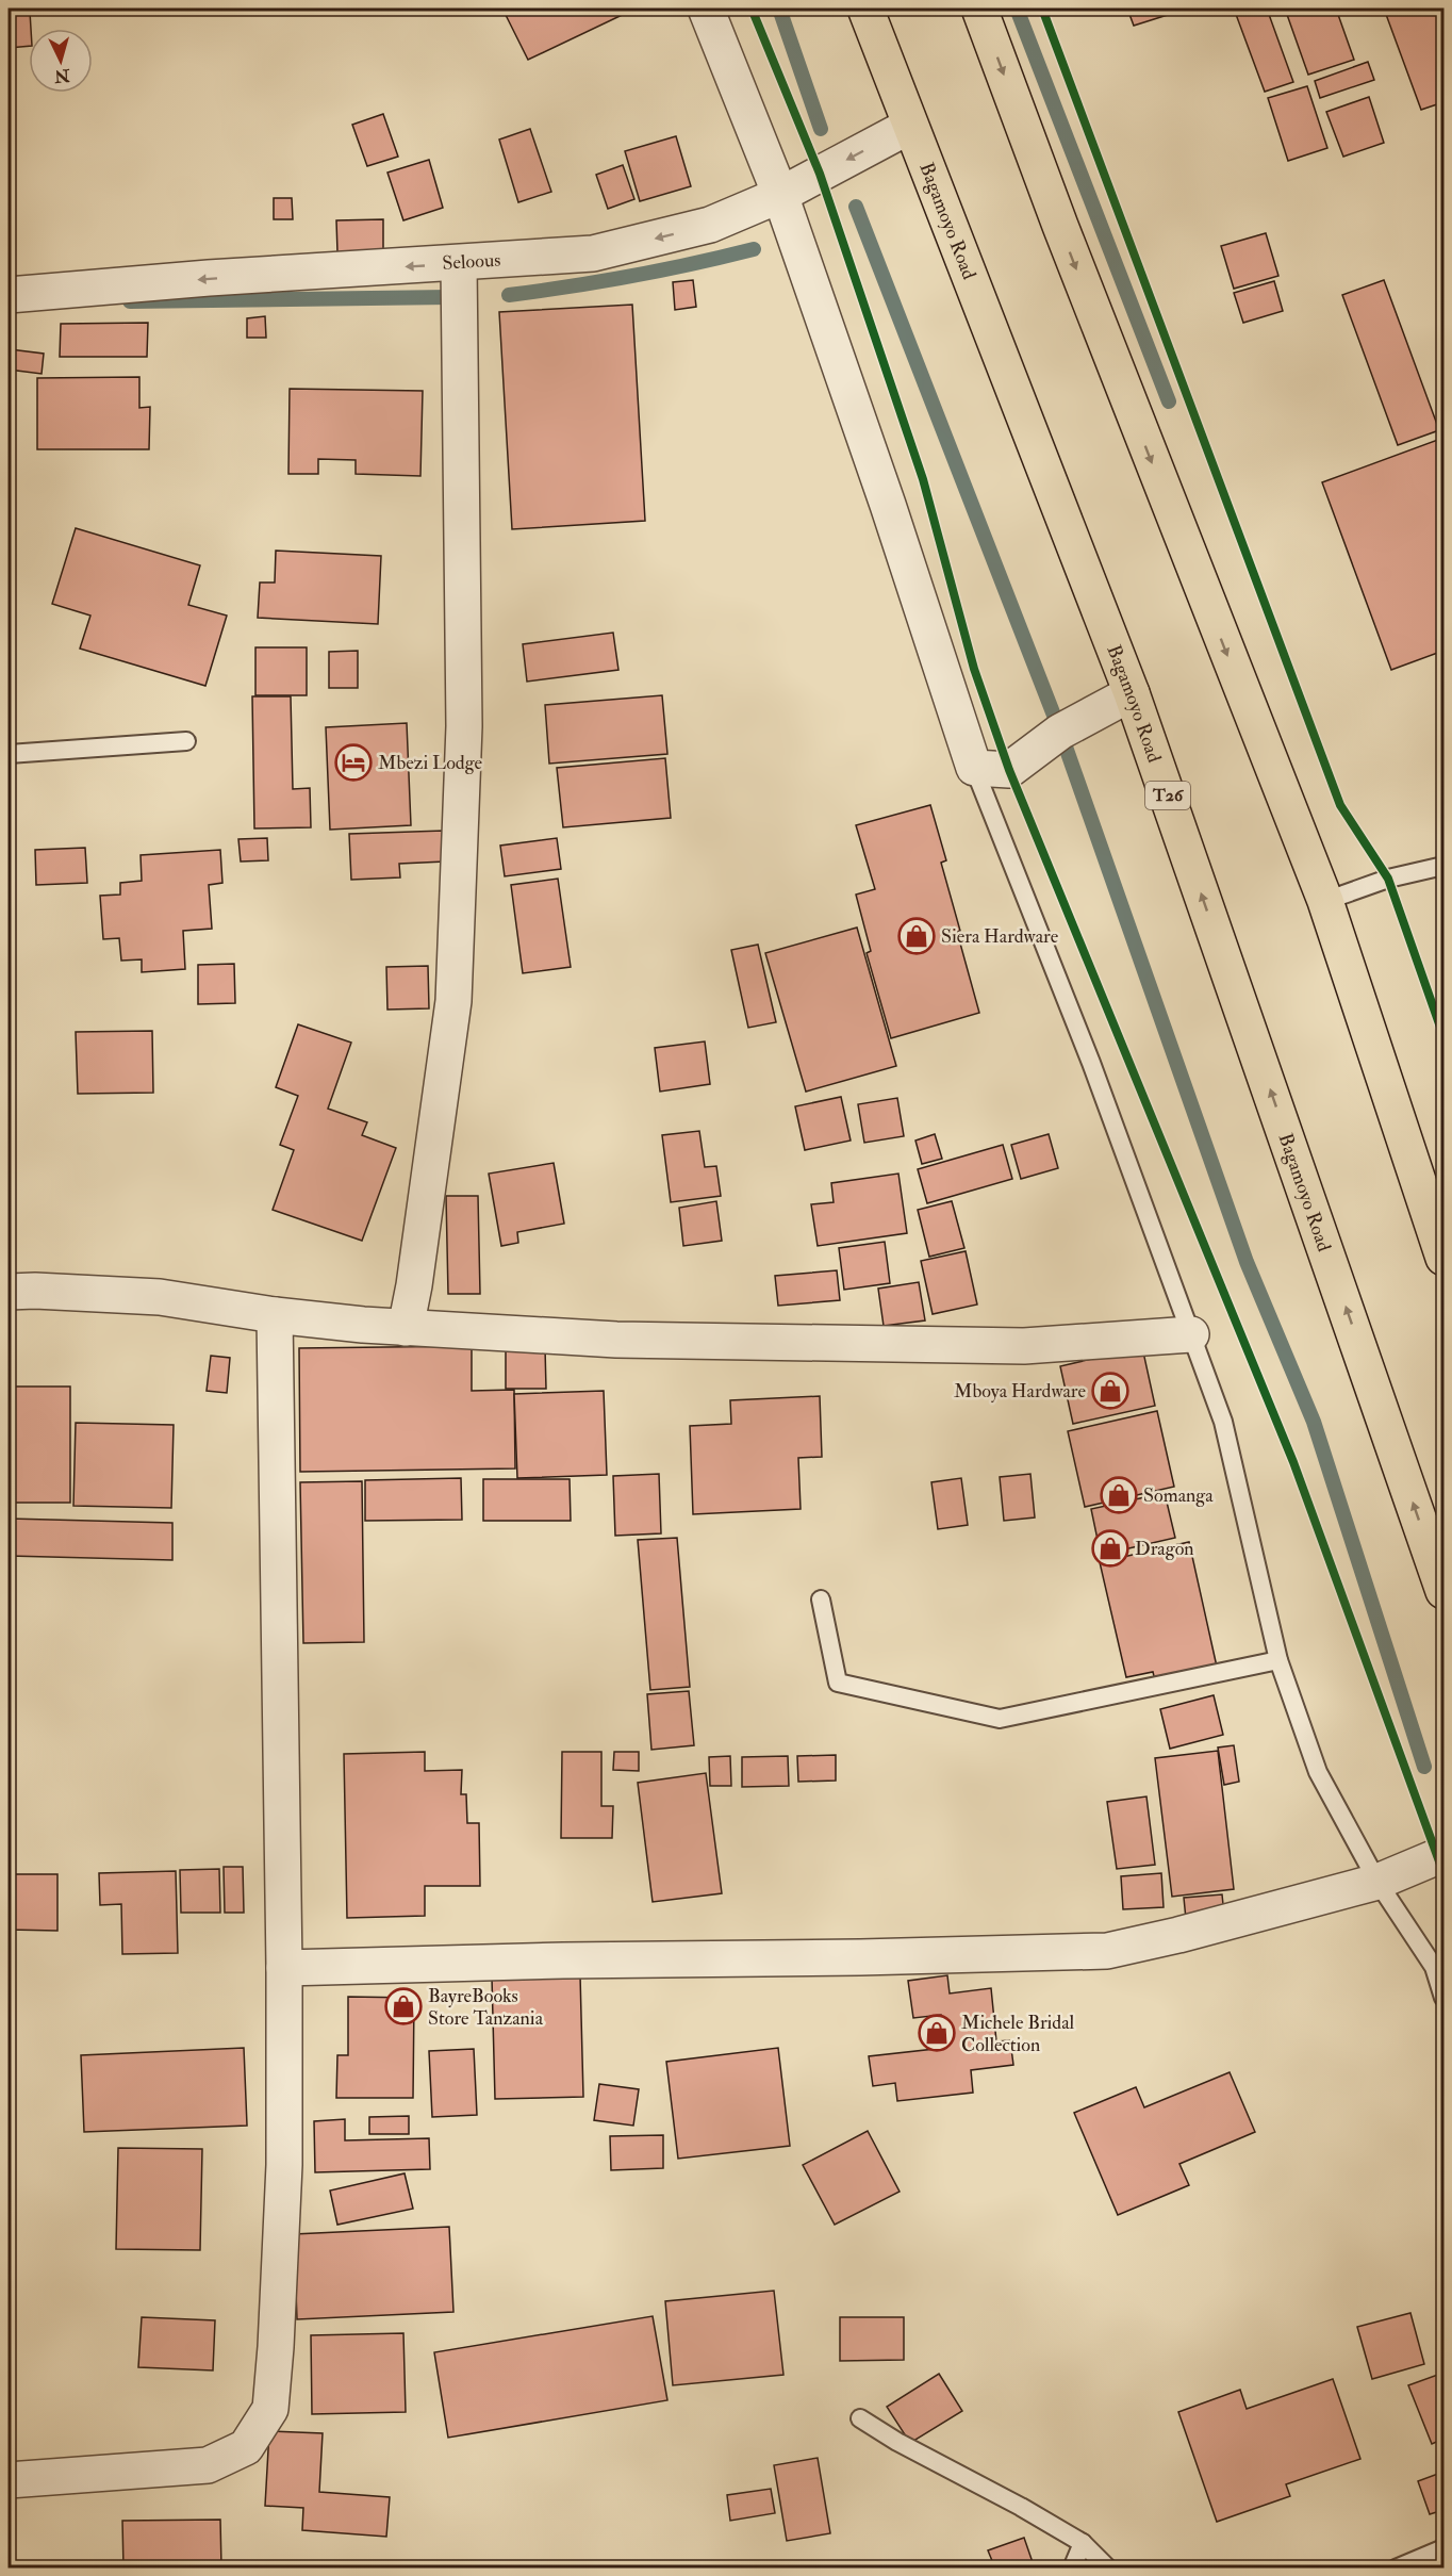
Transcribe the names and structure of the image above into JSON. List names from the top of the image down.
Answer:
{
  "streets": {
    "highway": ["Bagamoyo Road", "T26"],
    "street": ["Seloous"]
  },
  "crossings": [
    ["Bagamoyo Road", "Seloous"]
  ],
  "one_way": ["Seloous"],
  "places": {
    "hotel": ["Mbezi Lodge"],
    "shop": [
      "Siera Hardware",
      "Mboya Hardware",
      "Somanga",
      "Dragon",
      "BayreBooks Store Tanzania",
      "Michele Bridal Collection"
    ]
  },
  "north": "bottom"
}
